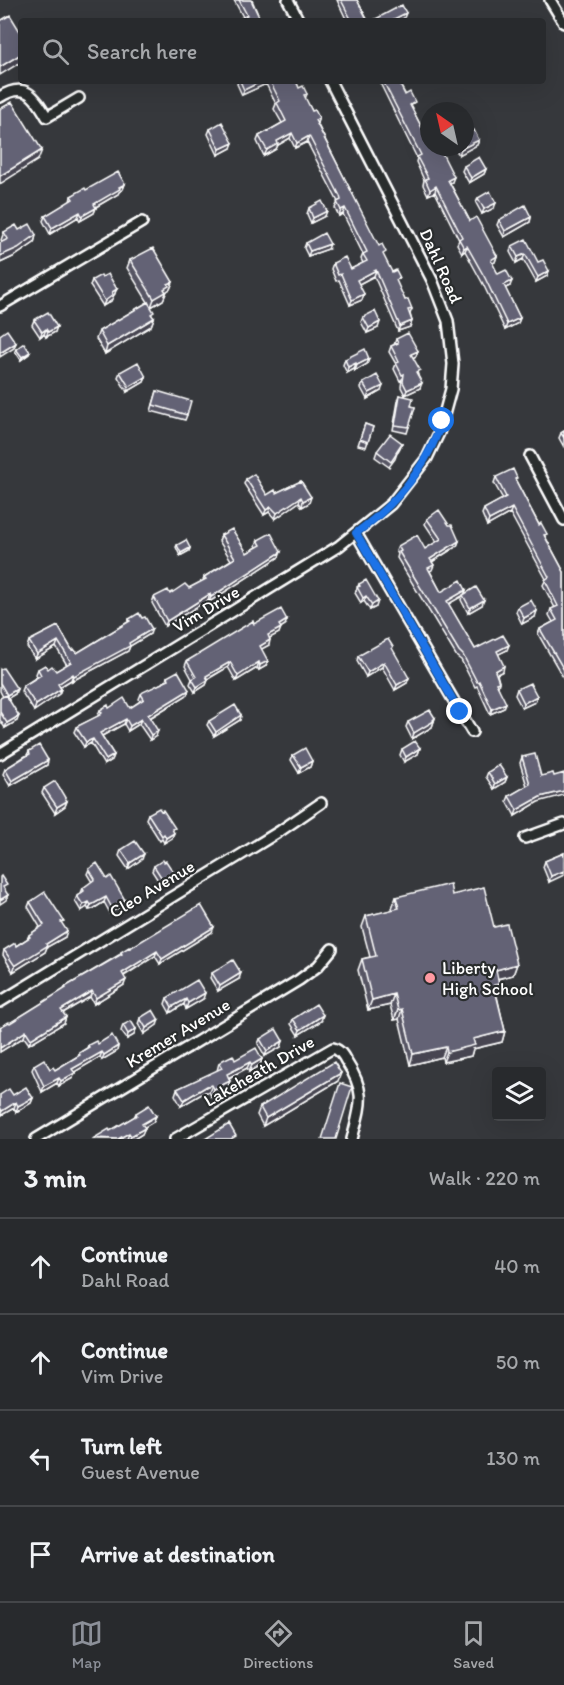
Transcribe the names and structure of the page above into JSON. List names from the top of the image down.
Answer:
{
  "streets": {
    "street": [
      "Dahl Road",
      "Vim Drive",
      "Cleo Avenue",
      "Kremer Avenue",
      "Lakeheath Drive"
    ]
  },
  "crossings": [
    ["Dahl Road", "Vim Drive"]
  ],
  "places": ["Liberty High School"],
  "north": "top left",
  "page": {
    "search": "Search here",
    "heading": ["3 min", "Walk · 220 m"],
    "list": [
      ["Continue", "Dahl Road", "40 m"],
      ["Continue", "Vim Drive", "50 m"],
      ["Turn left", "Guest Avenue", "130 m"],
      "Arrive at destination"
    ],
    "nav": ["Map", "Directions", "Saved"]
  }
}
